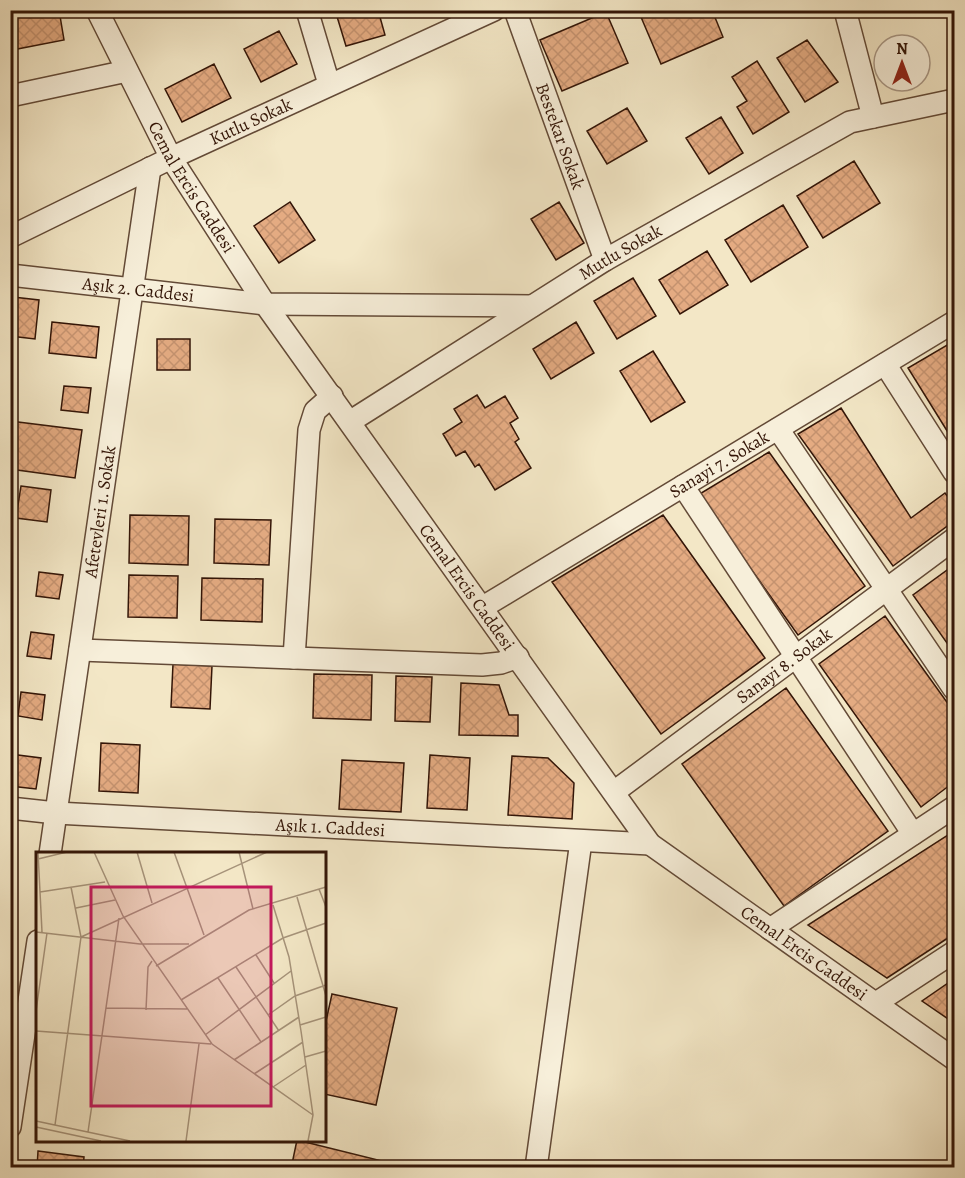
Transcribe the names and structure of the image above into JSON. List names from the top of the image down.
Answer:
{
  "streets": {
    "street": [
      "Kutlu Sokak",
      "Bestekar Sokak",
      "Cemal Ercis Caddesi",
      "Mutlu Sokak",
      "Aşık 2. Caddesi",
      "Sanayi 7. Sokak",
      "Afetevleri 1. Sokak",
      "Sanayi 8. Sokak",
      "Aşık 1. Caddesi"
    ]
  },
  "crossings": [
    ["Kutlu Sokak", "Cemal Ercis Caddesi"],
    ["Kutlu Sokak", "Afetevleri 1. Sokak"],
    ["Bestekar Sokak", "Mutlu Sokak"],
    ["Cemal Ercis Caddesi", "Mutlu Sokak"],
    ["Cemal Ercis Caddesi", "Aşık 2. Caddesi"],
    ["Cemal Ercis Caddesi", "Sanayi 7. Sokak"],
    ["Cemal Ercis Caddesi", "Sanayi 8. Sokak"],
    ["Cemal Ercis Caddesi", "Aşık 1. Caddesi"],
    ["Aşık 2. Caddesi", "Afetevleri 1. Sokak"],
    ["Afetevleri 1. Sokak", "Aşık 1. Caddesi"]
  ],
  "north": "top"
}
